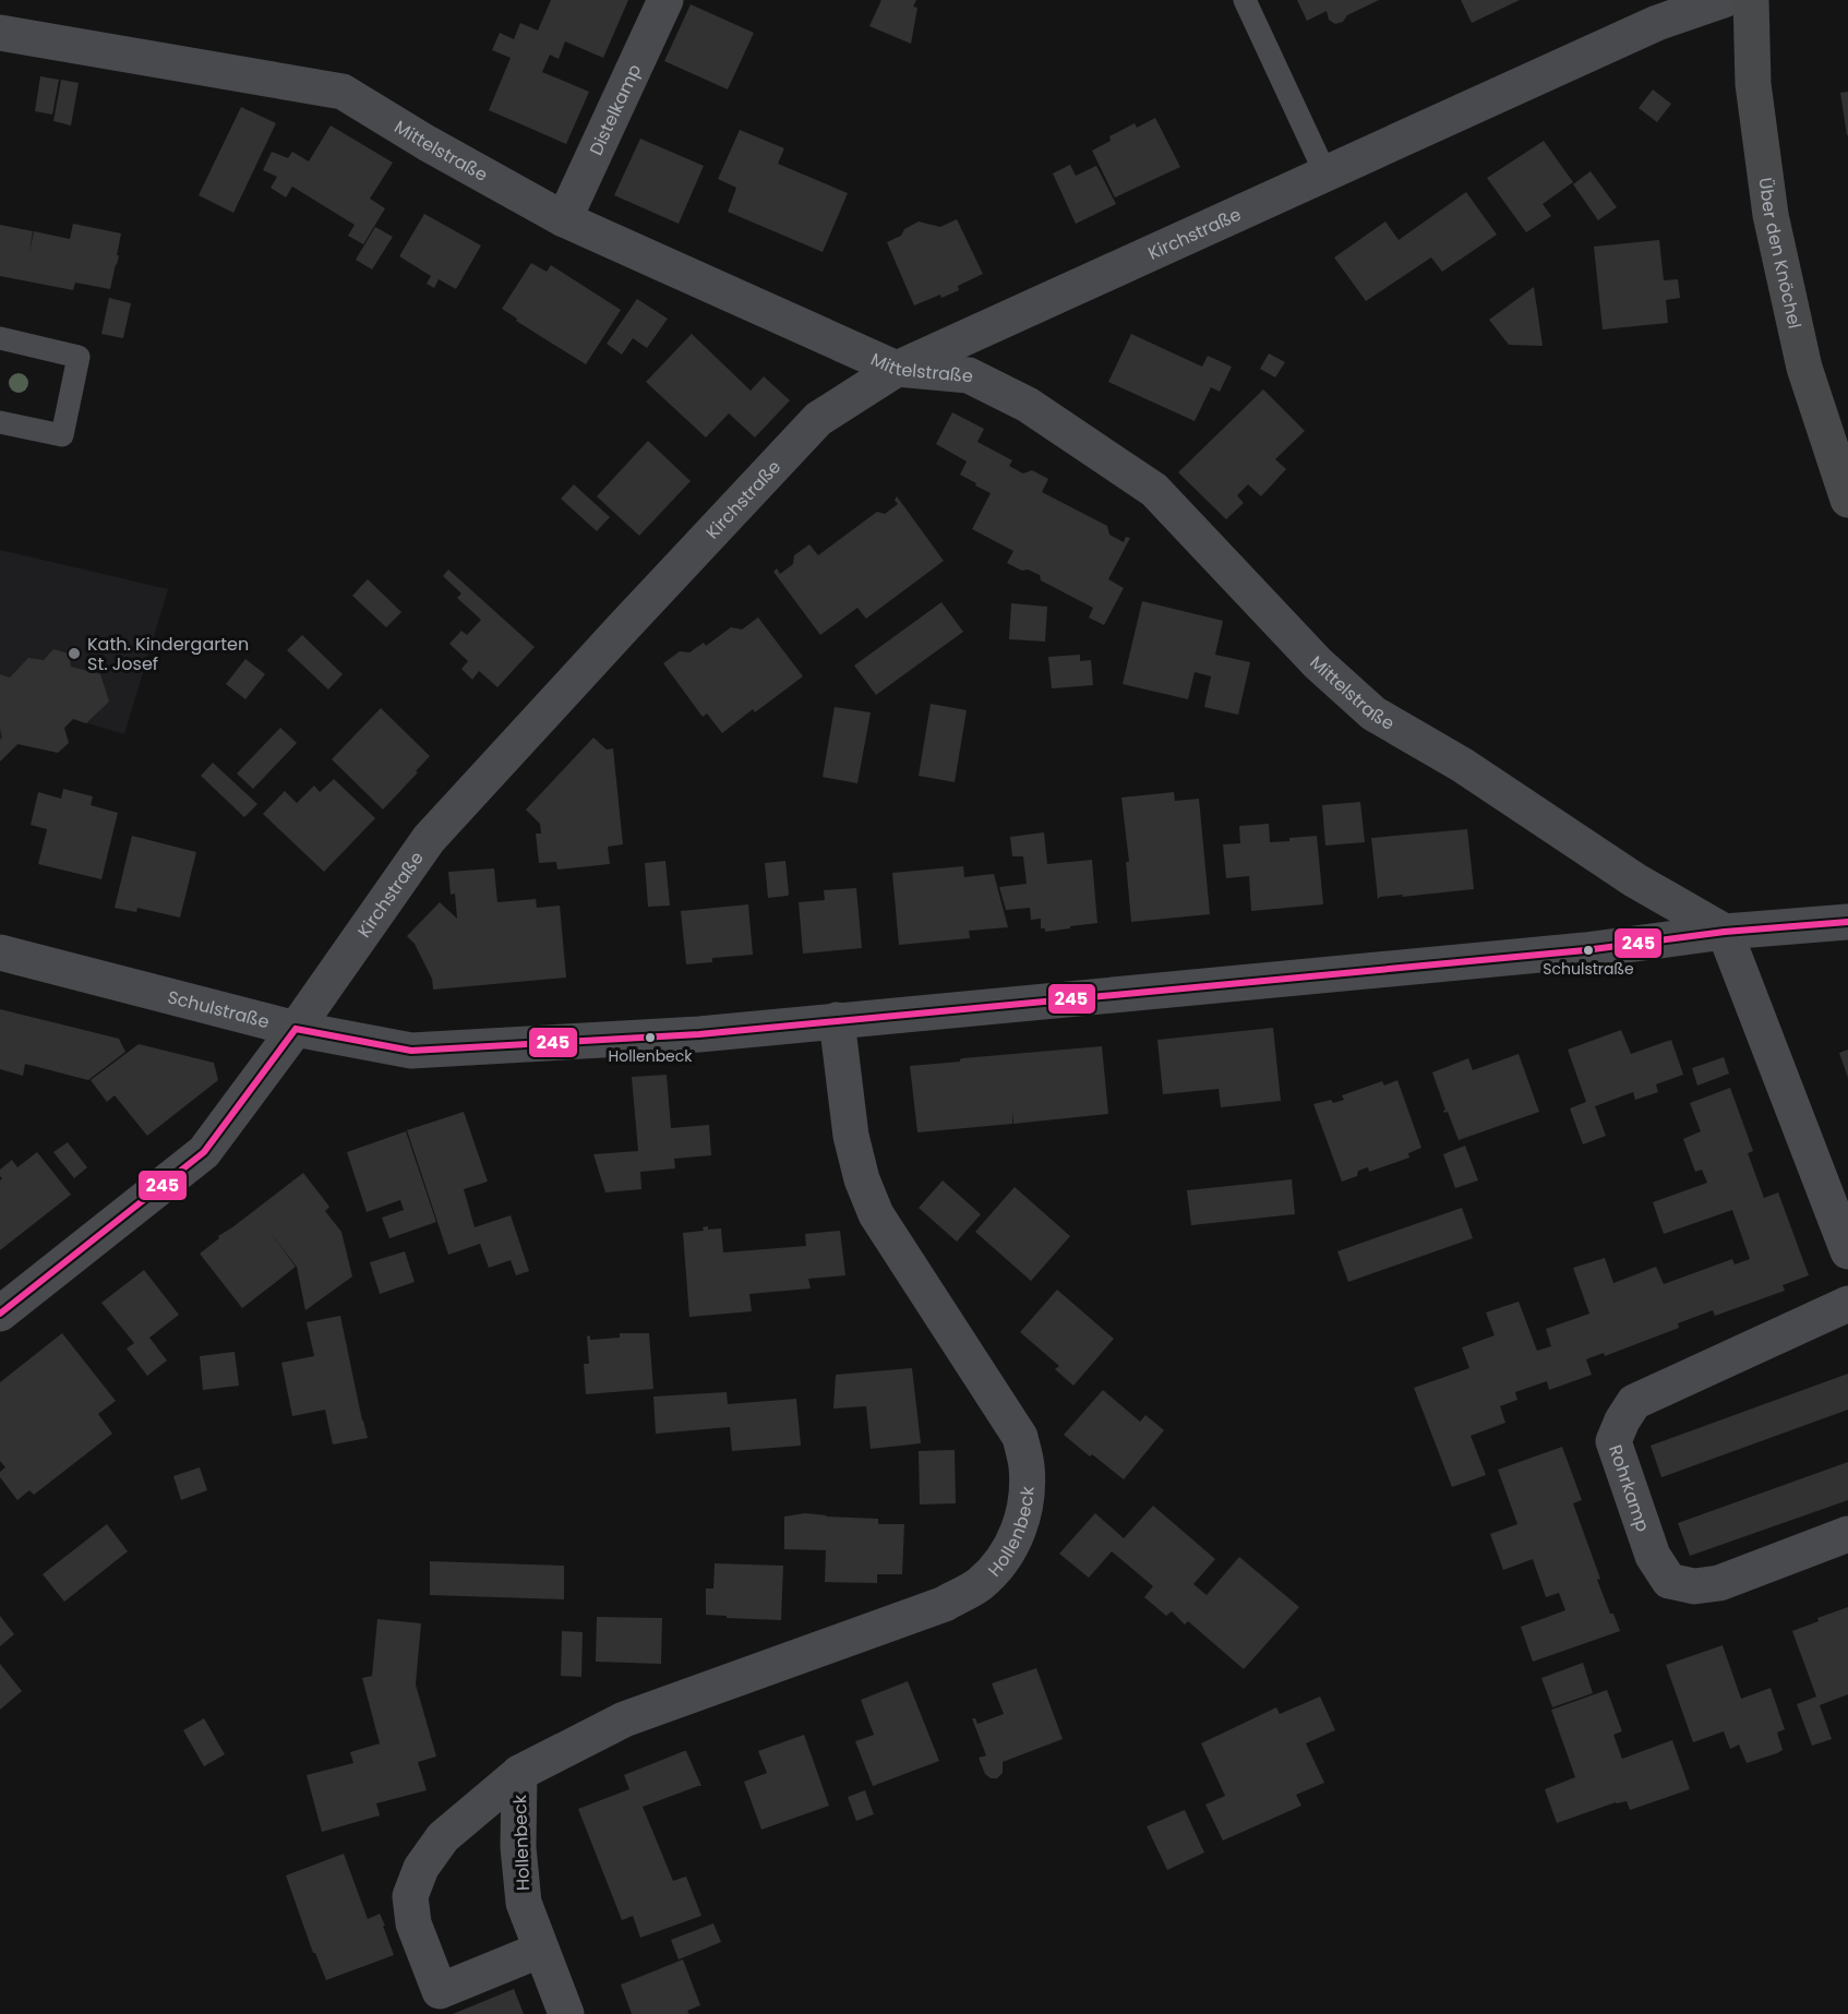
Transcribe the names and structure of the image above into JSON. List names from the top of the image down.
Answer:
{
  "streets": {
    "main road": ["Über den Knöchel"],
    "street": [
      "Distelkamp",
      "Mittelstraße",
      "Kirchstraße",
      "Schulstraße",
      "Rohrkamp",
      "Hollenbeck"
    ]
  },
  "crossings": [
    ["Distelkamp", "Mittelstraße"],
    ["Mittelstraße", "Kirchstraße"],
    ["Mittelstraße", "Schulstraße"],
    ["Kirchstraße", "Schulstraße"],
    ["Schulstraße", "Hollenbeck"]
  ],
  "places": ["Kath. Kindergarten St. Josef", "Schulstraße", "Hollenbeck"],
  "lines": ["transit line 245"]
}
